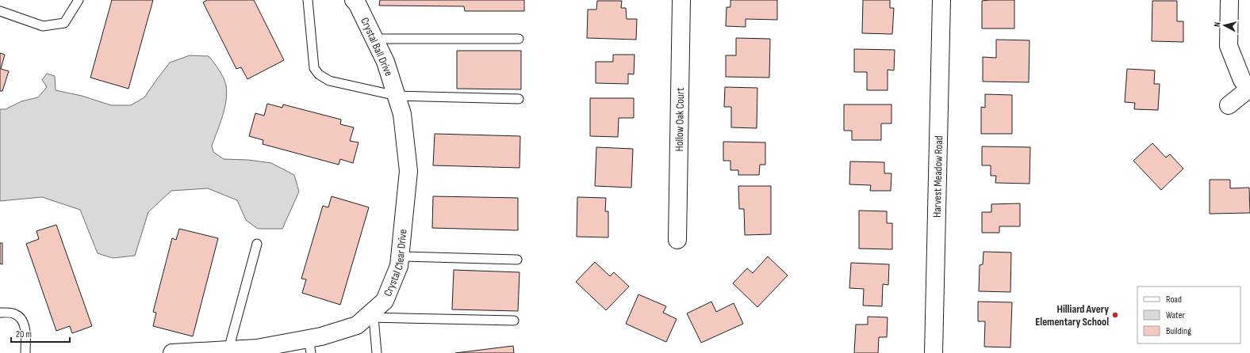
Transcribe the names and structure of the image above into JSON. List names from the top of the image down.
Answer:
{
  "streets": {
    "street": [
      "Crystal Ball Drive",
      "Hollow Oak Court",
      "Harvest Meadow Road",
      "Crystal Clear Drive"
    ]
  },
  "crossings": [
    ["Crystal Ball Drive", "Crystal Clear Drive"]
  ],
  "places": ["Hilliard Avery Elementary School"],
  "legend": ["Road", "Water", "Building"],
  "scale_bar": "20 m",
  "north": "left"
}
